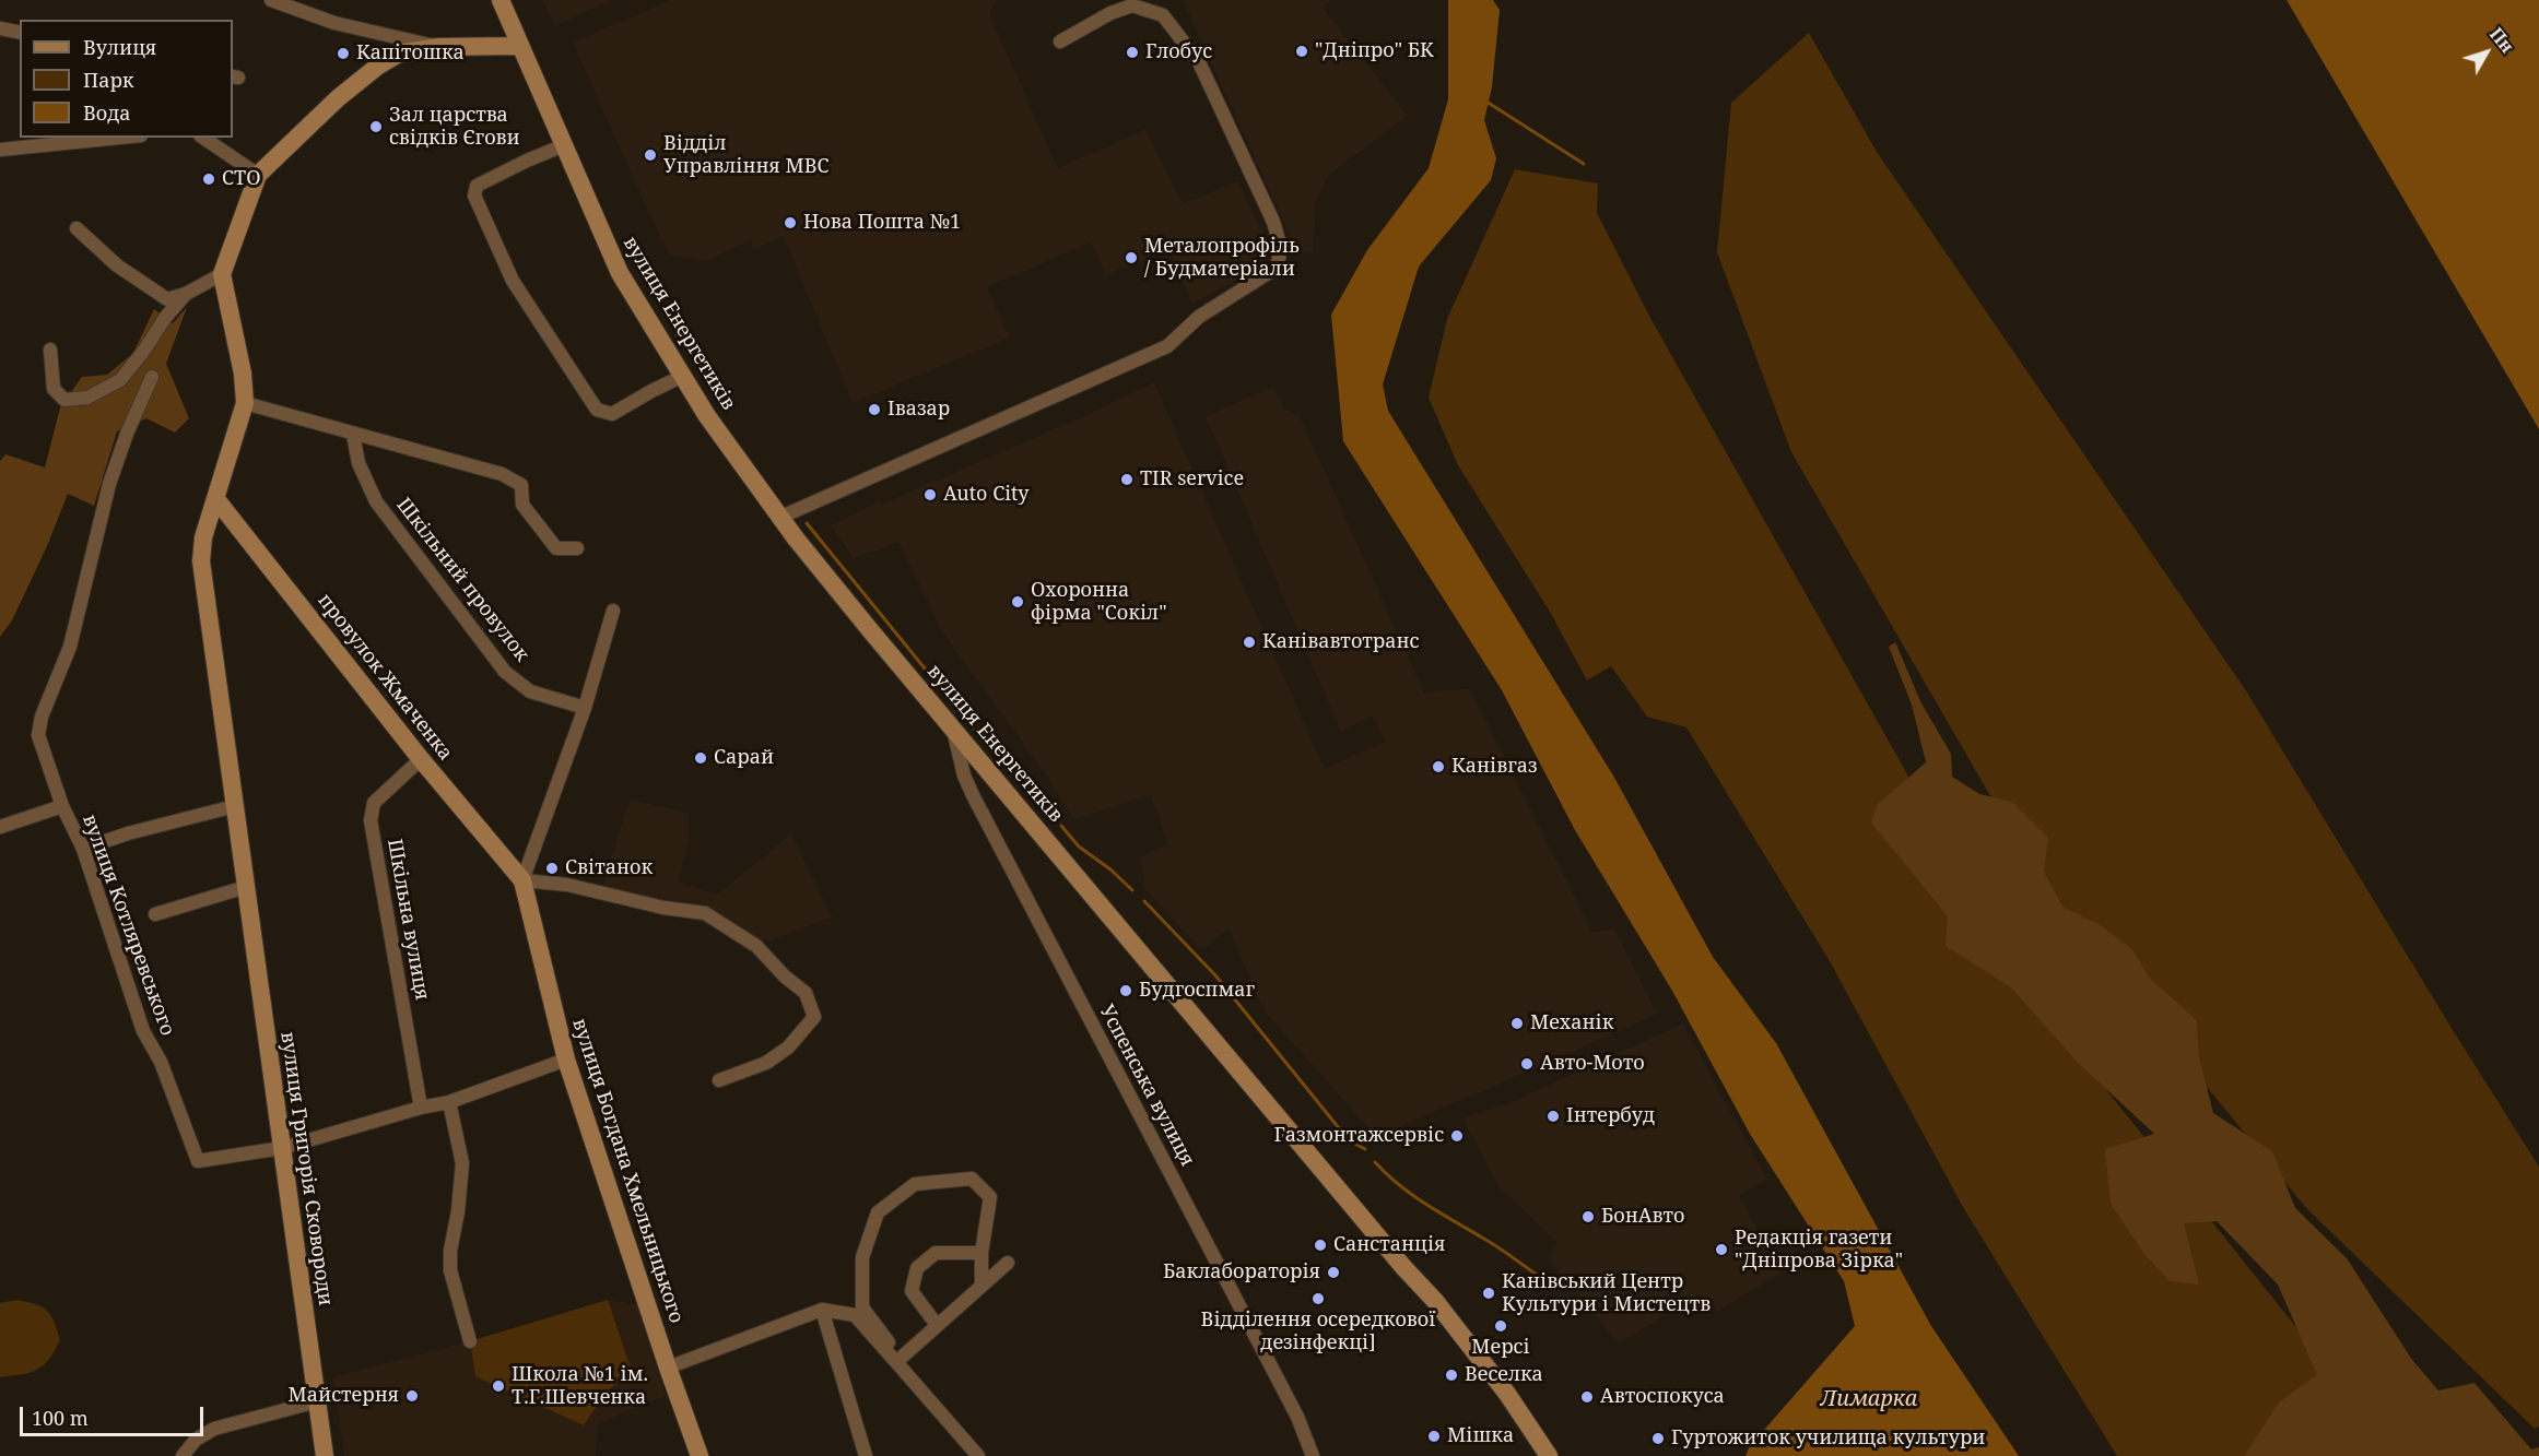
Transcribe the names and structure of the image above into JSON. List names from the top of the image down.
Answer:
{
  "streets": {
    "street": [
      "вулиця Енергетиків",
      "Шкільний провулок",
      "провулок Жмаченка",
      "Шкільна вулиця",
      "вулиця Котляревського",
      "Успенська вулиця",
      "вулиця Григорія Сковороди",
      "вулиця Богдана Хмельницького"
    ]
  },
  "crossings": [
    ["вулиця Енергетиків", "Успенська вулиця"],
    ["провулок Жмаченка", "Шкільна вулиця"],
    ["провулок Жмаченка", "вулиця Григорія Сковороди"],
    ["провулок Жмаченка", "вулиця Богдана Хмельницького"],
    ["вулиця Котляревського", "вулиця Григорія Сковороди"]
  ],
  "water": ["Лимарка"],
  "places": [
    "\"Дніпро\" БК",
    "Глобус",
    "Капітошка",
    "Зал царства свідків Єгови",
    "Відділ Управління МВС",
    "СТО",
    "Нова Пошта №1",
    "Металопрофіль / Будматеріали",
    "Івазар",
    "TIR service",
    "Auto City",
    "Охоронна фірма \"Сокіл\"",
    "Канівавтотранс",
    "Сарай",
    "Канівгаз",
    "Світанок",
    "Будгоспмаг",
    "Механік",
    "Авто-Мото",
    "Інтербуд",
    "Газмонтажсервіс",
    "БонАвто",
    "Санстанція",
    "Редакція газети \"Дніпрова Зірка\"",
    "Баклабораторія",
    "Канівський Центр Культури і Мистецтв",
    "Відділення осередкової дезінфекці]",
    "Мерсі",
    "Веселка",
    "Школа №1 ім. Т.Г.Шевченка",
    "Майстерня",
    "Автоспокуса",
    "Мішка",
    "Гуртожиток училища культури"
  ],
  "legend": ["Вулиця", "Парк", "Вода"],
  "scale_bar": "100 m",
  "north": "top right"
}
